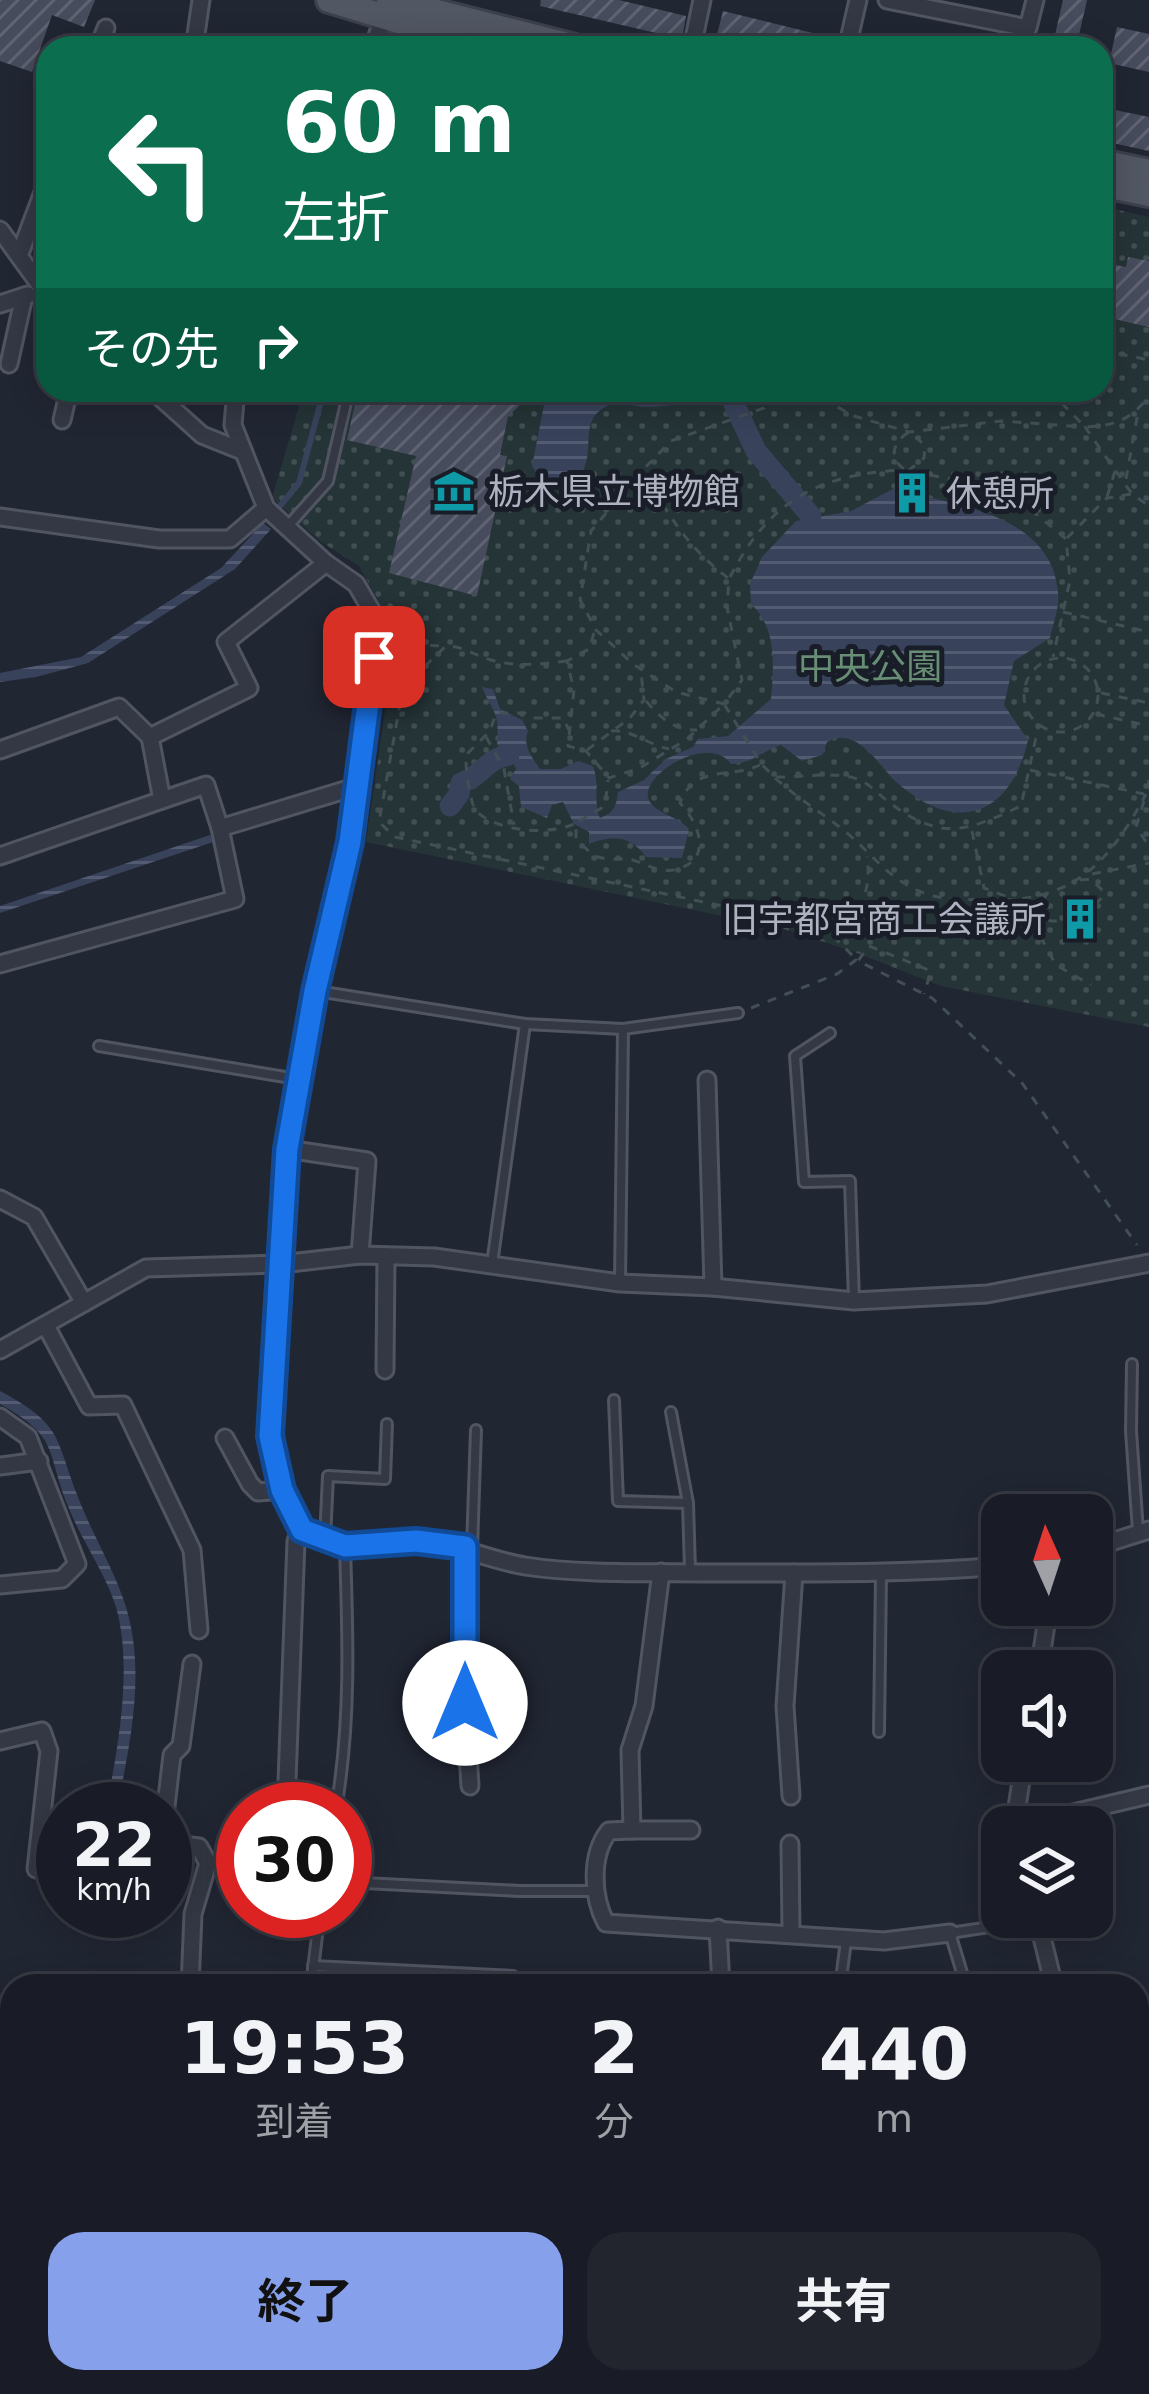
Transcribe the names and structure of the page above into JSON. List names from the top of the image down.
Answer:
{
  "parks": ["中央公園"],
  "places": {
    "museum": ["栃木県立博物館"],
    "building": ["休憩所", "旧宇都宮商工会議所"]
  },
  "north": "top",
  "page": {
    "turn": ["60 m", "左折"],
    "then": "その先",
    "speed": "22 km/h",
    "limit": "30",
    "eta": [
      "19:53",
      "到着",
      "2",
      "分",
      "440",
      "m"
    ],
    "buttons": ["終了", "共有"]
  }
}
